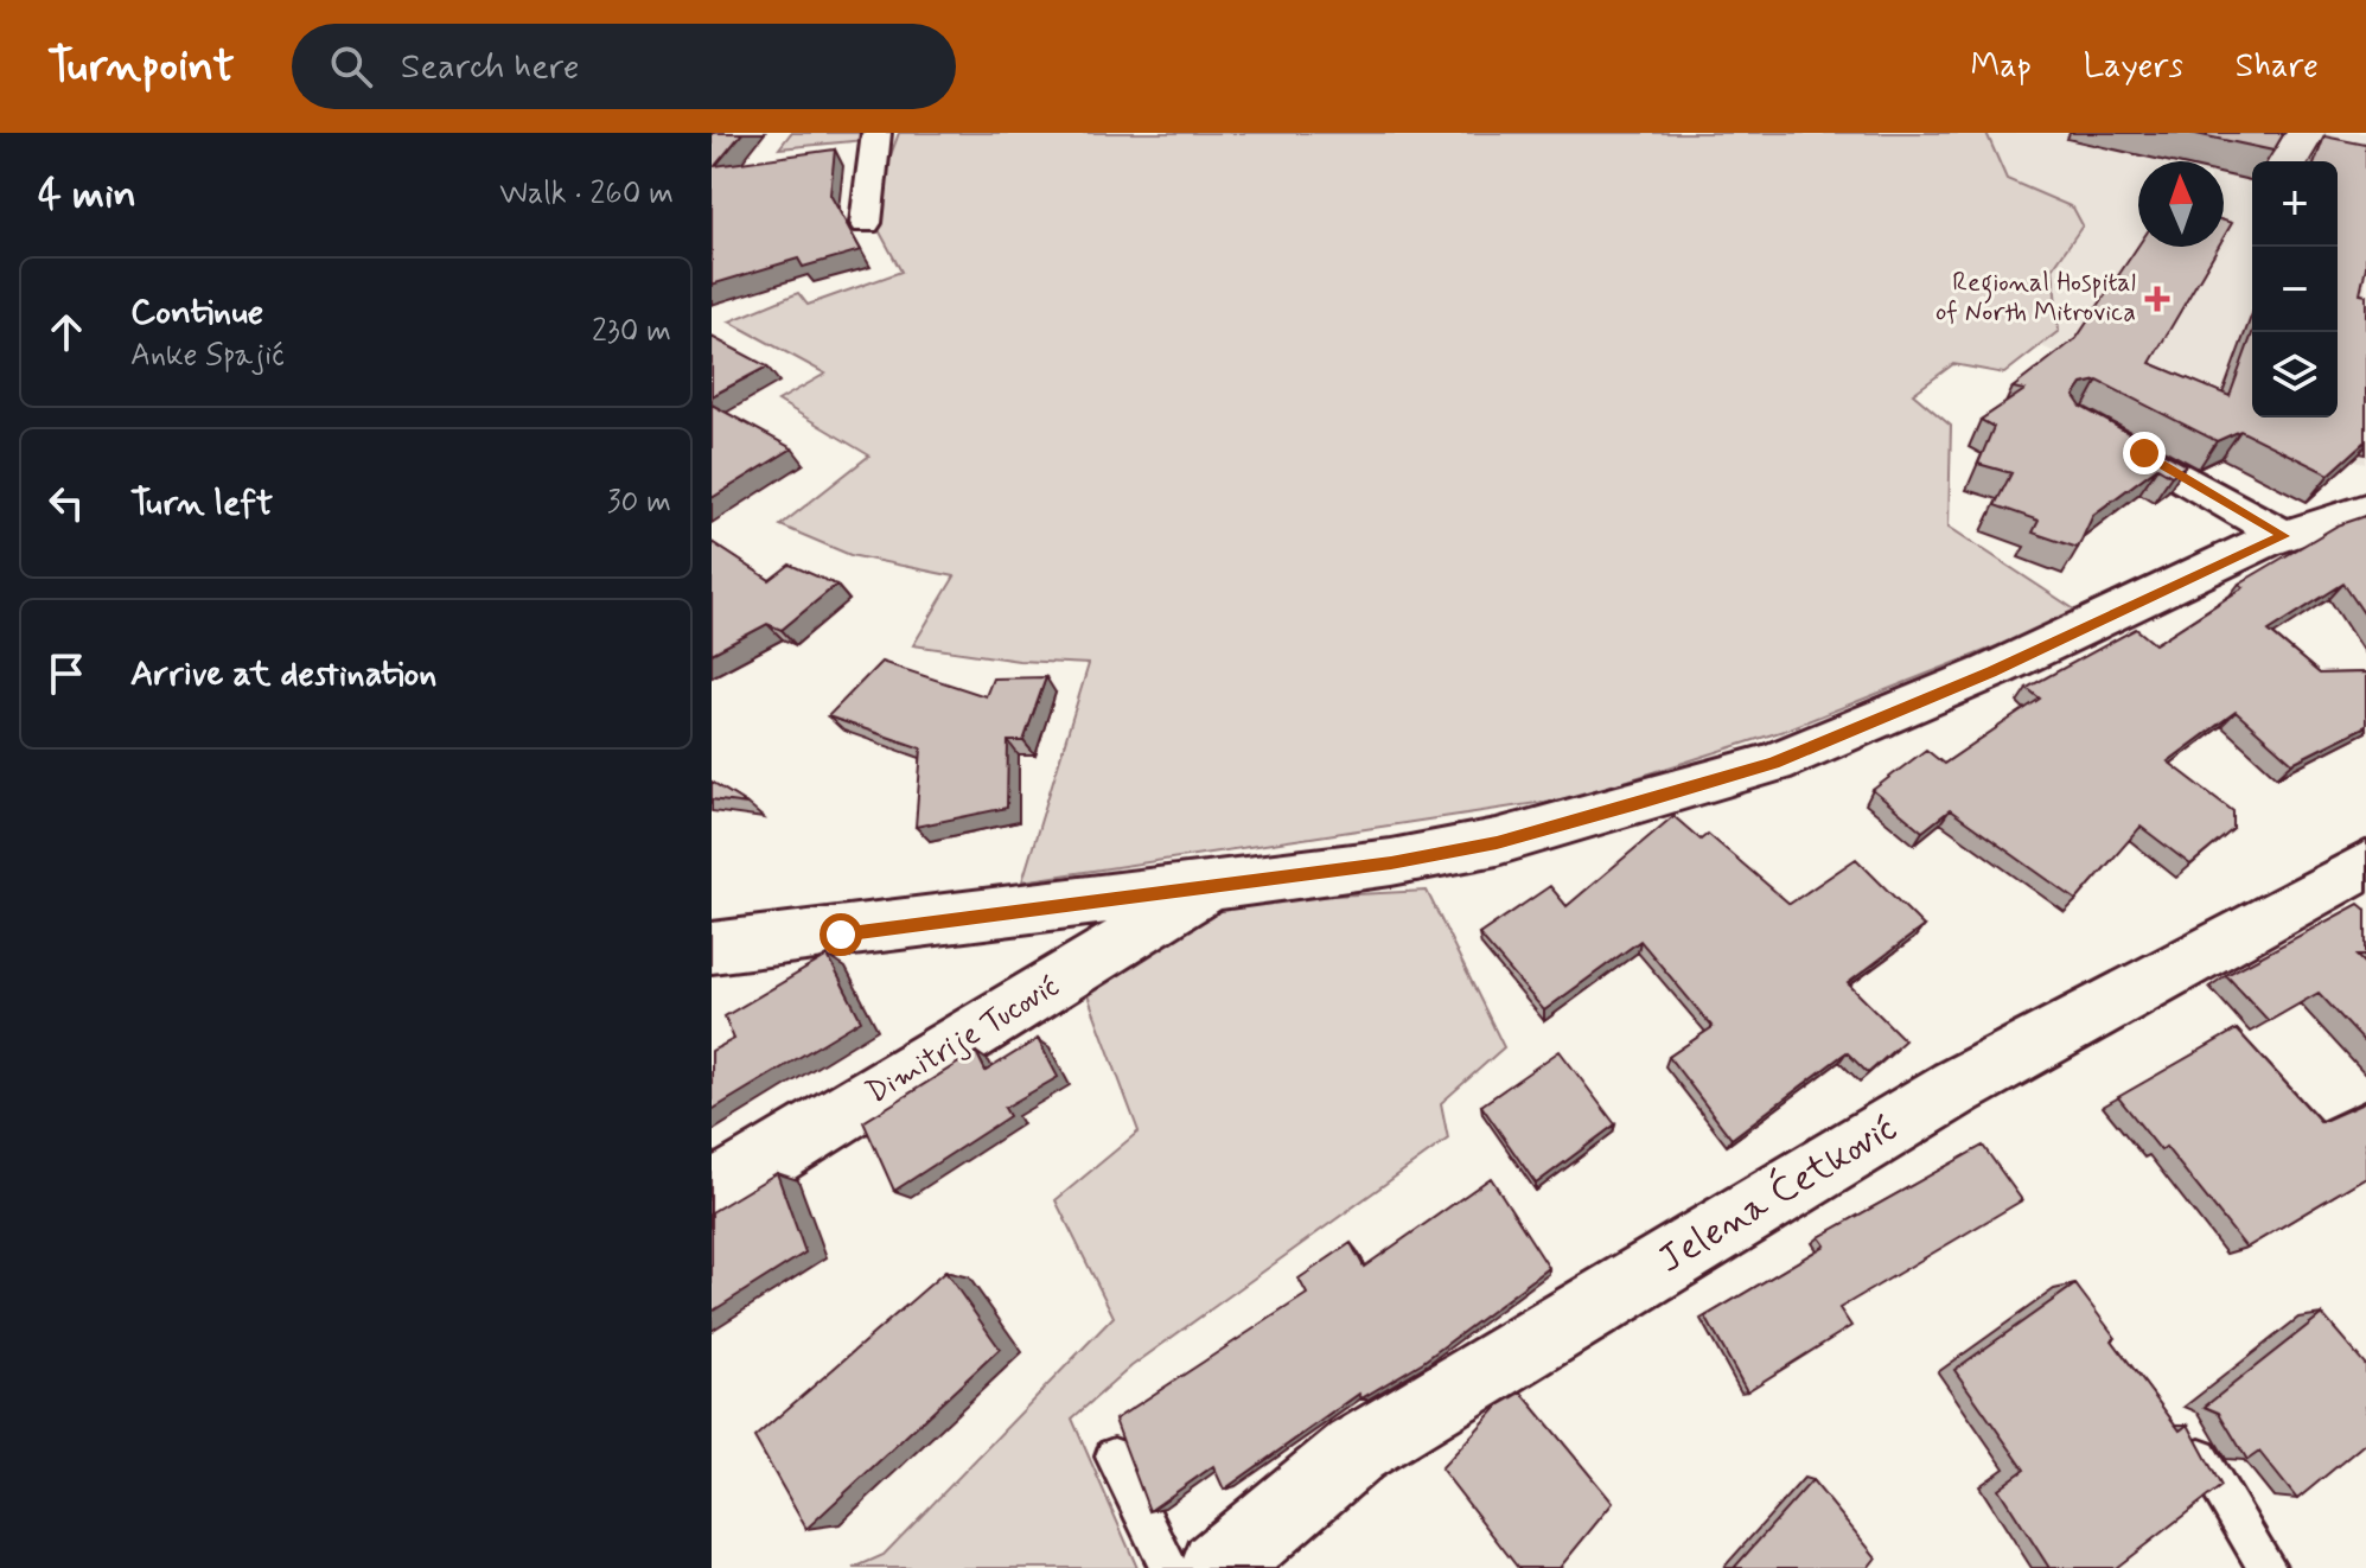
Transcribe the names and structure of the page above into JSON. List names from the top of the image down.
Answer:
{
  "streets": {
    "street": ["Dimitrije Tucović", "Jelena Ćetković"]
  },
  "places": {
    "health": ["Regional Hospital of North Mitrovica"]
  },
  "north": "top",
  "page": {
    "header": "Turnpoint",
    "search": "Search here",
    "nav": ["Map", "Layers", "Share"],
    "heading": ["4 min", "Walk · 260 m"],
    "map_buttons": ["+", "−"],
    "list": [
      ["Continue", "Anke Spajić", "230 m"],
      ["Turn left", "30 m"],
      "Arrive at destination"
    ]
  }
}
